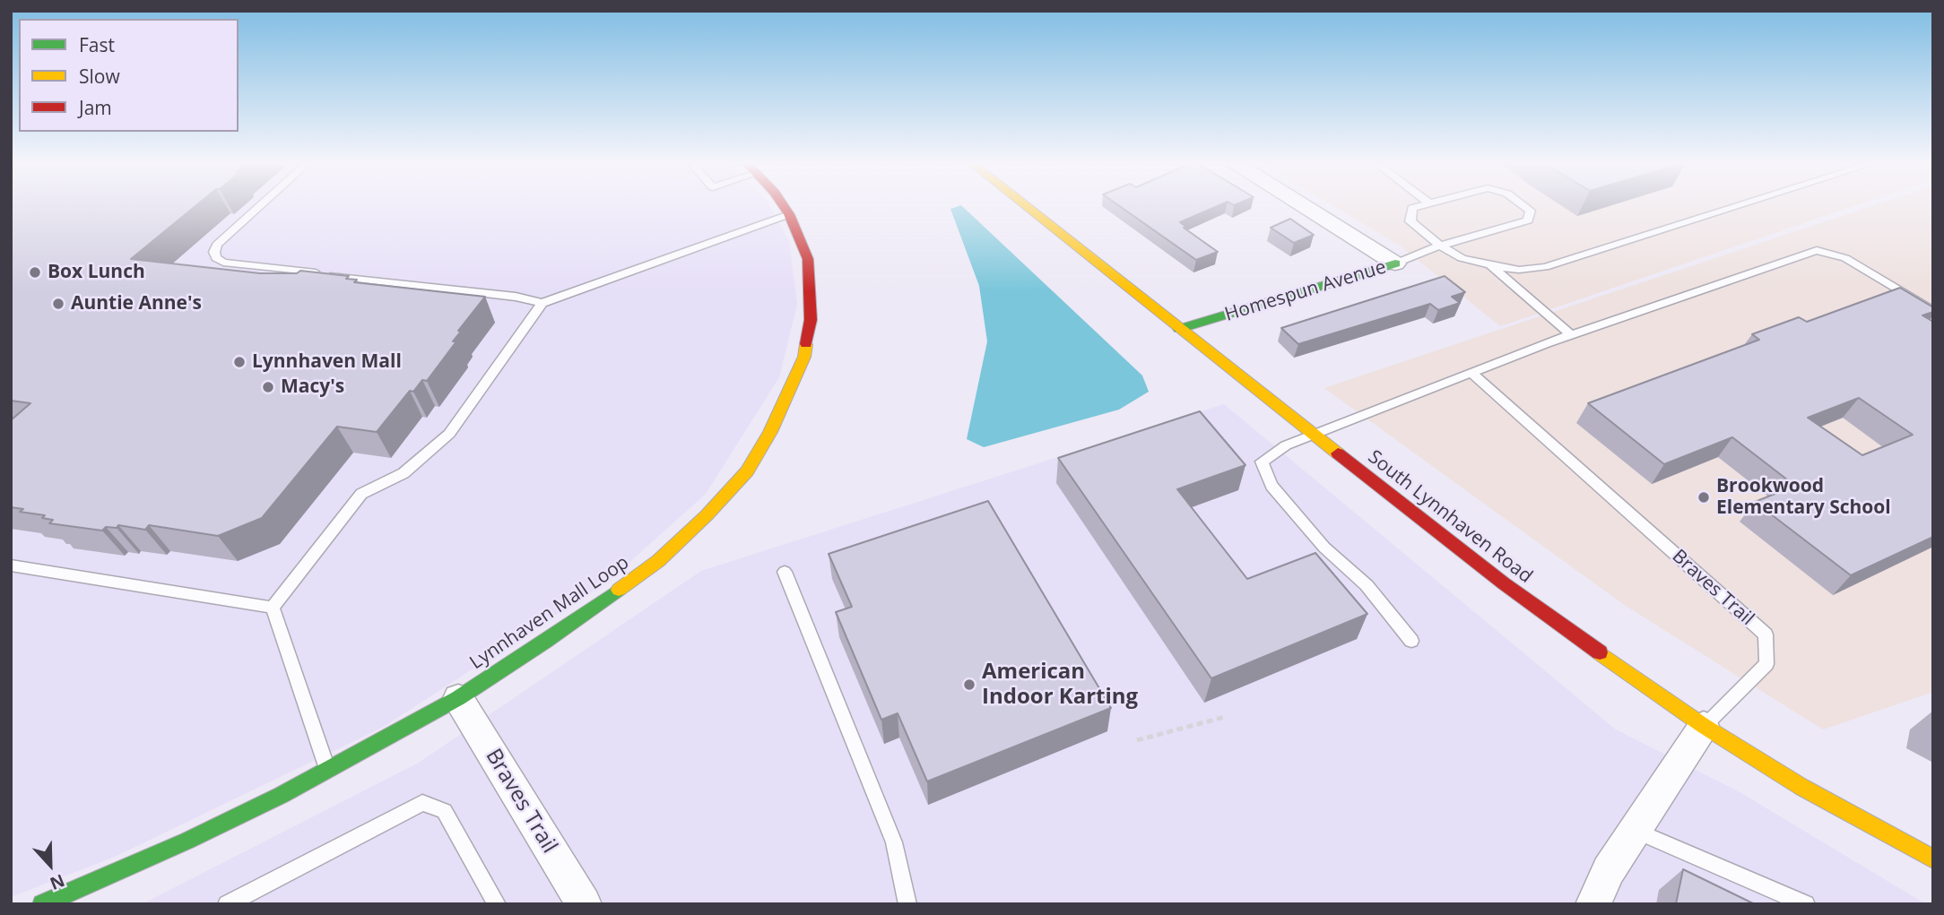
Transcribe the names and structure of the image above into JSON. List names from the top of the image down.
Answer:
{
  "streets": {
    "street": [
      "Homespun Avenue",
      "South Lynnhaven Road",
      "Braves Trail",
      "Lynnhaven Mall Loop"
    ]
  },
  "crossings": [
    ["Homespun Avenue", "South Lynnhaven Road"],
    ["South Lynnhaven Road", "Braves Trail"],
    ["Braves Trail", "Lynnhaven Mall Loop"]
  ],
  "places": [
    "Box Lunch",
    "Auntie Anne's",
    "Lynnhaven Mall",
    "Macy's",
    "Brookwood Elementary School",
    "American Indoor Karting"
  ],
  "legend": ["Fast", "Slow", "Jam"],
  "north": "bottom"
}
